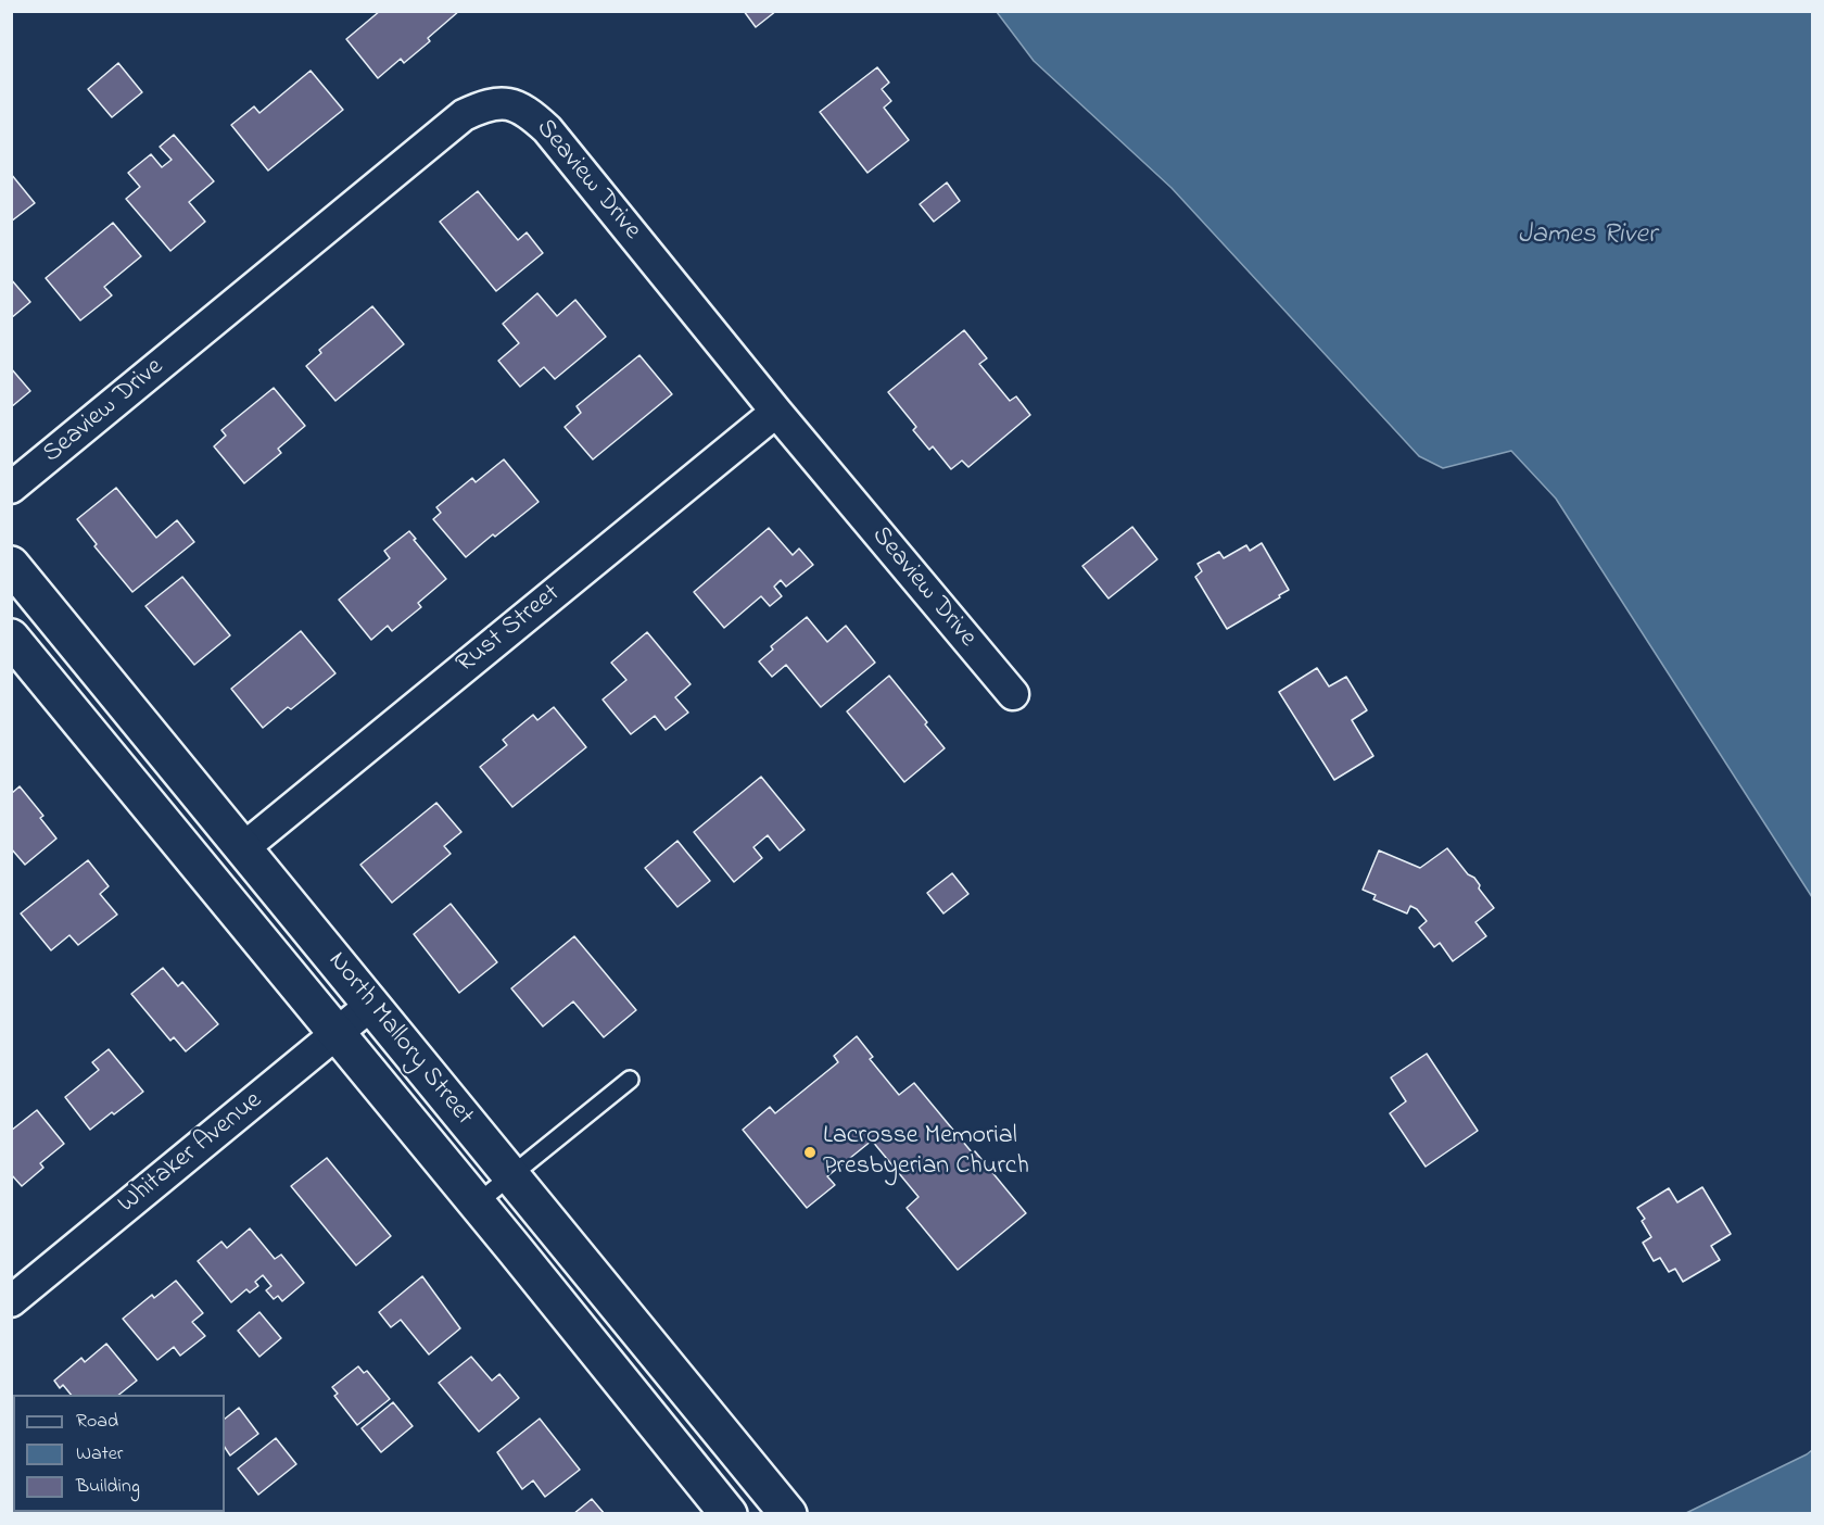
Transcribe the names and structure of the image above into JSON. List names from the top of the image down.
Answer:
{
  "streets": {
    "main road": ["North Mallory Street"],
    "street": ["Seaview Drive", "Rust Street", "Whitaker Avenue"]
  },
  "crossings": [
    ["Seaview Drive", "Rust Street"],
    ["Rust Street", "North Mallory Street"],
    ["North Mallory Street", "Whitaker Avenue"]
  ],
  "water": ["James River"],
  "places": ["Lacrosse Memorial Presbyerian Church"],
  "legend": ["Road", "Water", "Building"]
}
